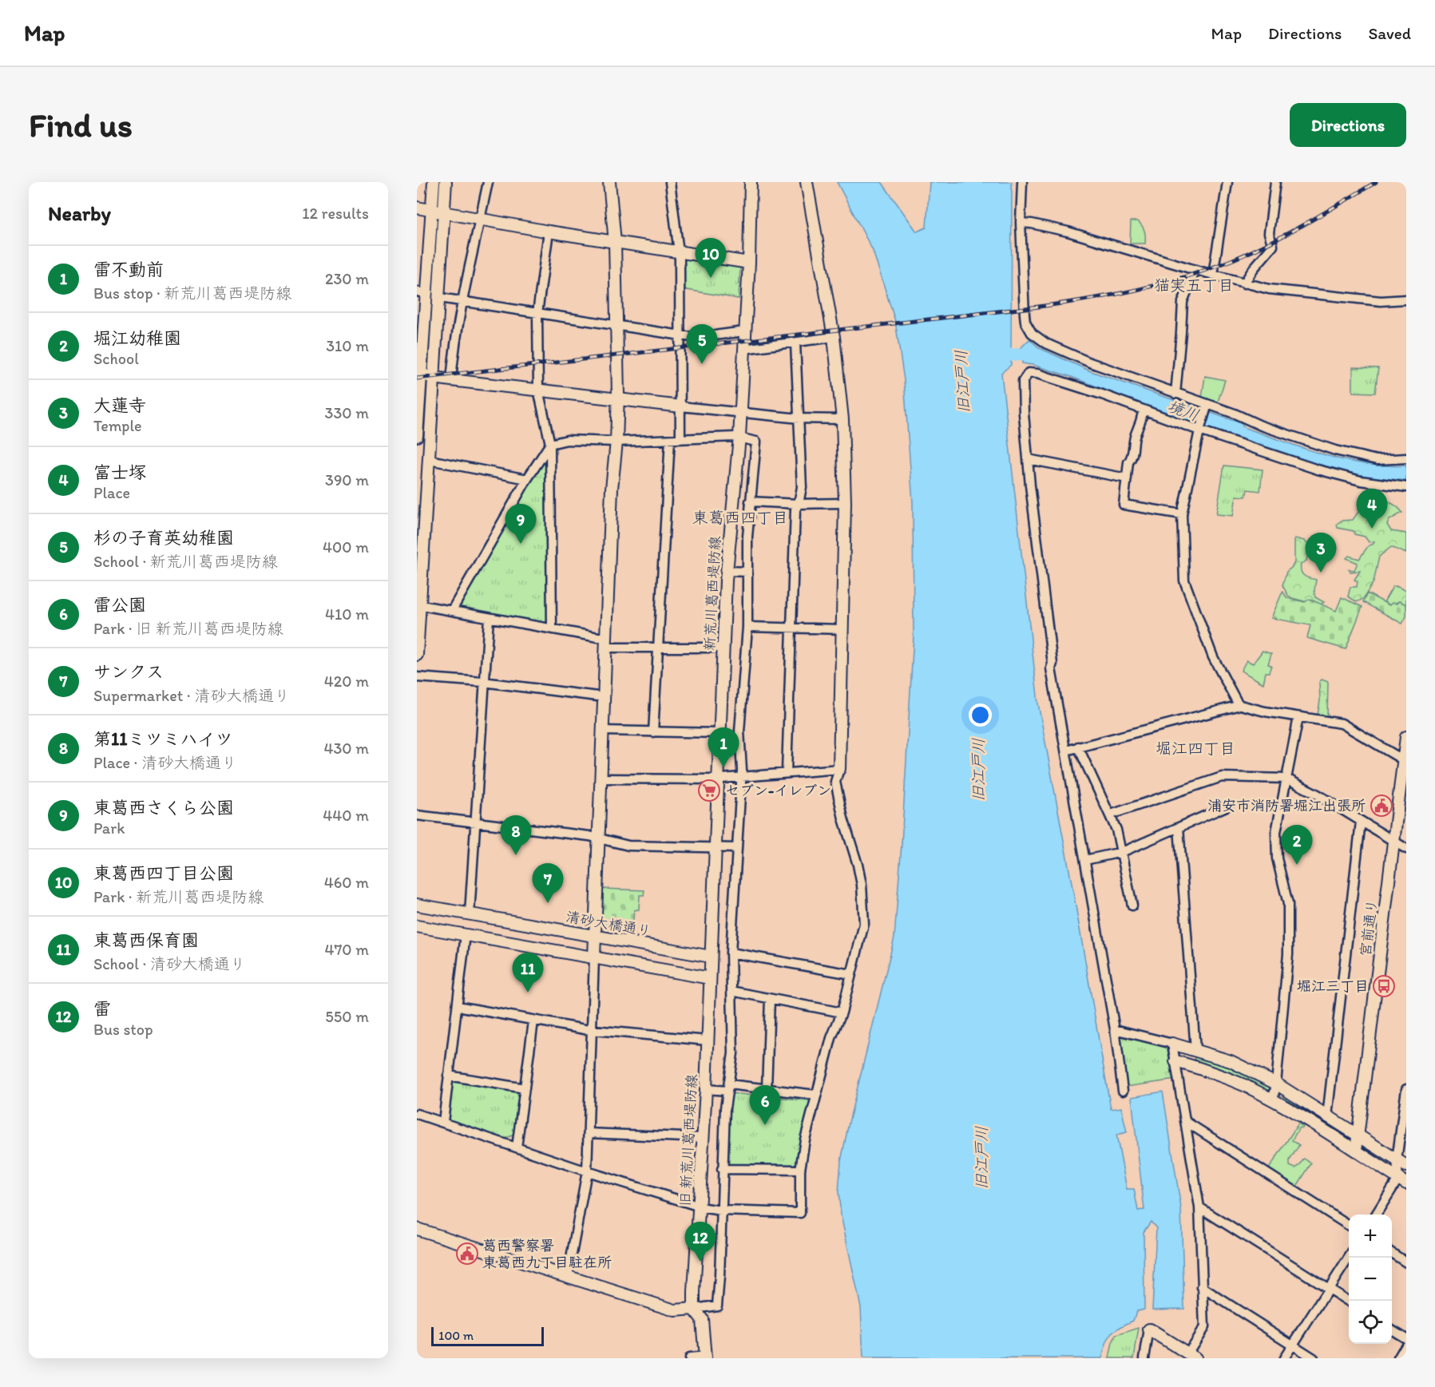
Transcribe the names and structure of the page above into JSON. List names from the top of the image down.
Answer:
{
  "streets": {
    "street": [
      "新荒川葛西堤防線",
      "清砂大橋通り",
      "宮前通り",
      "旧 新荒川葛西堤防線"
    ]
  },
  "crossings": [
    ["新荒川葛西堤防線", "清砂大橋通り"],
    ["新荒川葛西堤防線", "旧 新荒川葛西堤防線"]
  ],
  "districts": ["猫実五丁目", "東葛西四丁目", "堀江四丁目"],
  "water": ["旧江戸川", "境川"],
  "places": {
    "supermarket": ["セブン-イレブン"],
    "public building": ["浦安市消防署堀江出張所", "葛西警察署 東葛西九丁目駐在所"],
    "bus stop": ["堀江三丁目"]
  },
  "scale_bar": "100 m",
  "page": {
    "header": "Map",
    "nav": ["Map", "Directions", "Saved"],
    "buttons": "Directions",
    "title": "Find us",
    "heading": ["Nearby", "12 results"],
    "pins": [
      "10",
      "5",
      "4",
      "9",
      "3",
      "1",
      "8",
      "2",
      "7",
      "11",
      "6",
      "12"
    ],
    "list": [
      {
        "mark": "1",
        "name": "雷不動前",
        "note": "Bus stop · 新荒川葛西堤防線",
        "value": "230 m"
      },
      {
        "mark": "2",
        "name": "堀江幼稚園",
        "note": "School",
        "value": "310 m"
      },
      {
        "mark": "3",
        "name": "大蓮寺",
        "note": "Temple",
        "value": "330 m"
      },
      {
        "mark": "4",
        "name": "富士塚",
        "note": "Place",
        "value": "390 m"
      },
      {
        "mark": "5",
        "name": "杉の子育英幼稚園",
        "note": "School · 新荒川葛西堤防線",
        "value": "400 m"
      },
      {
        "mark": "6",
        "name": "雷公園",
        "note": "Park · 旧 新荒川葛西堤防線",
        "value": "410 m"
      },
      {
        "mark": "7",
        "name": "サンクス",
        "note": "Supermarket · 清砂大橋通り",
        "value": "420 m"
      },
      {
        "mark": "8",
        "name": "第11ミツミハイツ",
        "note": "Place · 清砂大橋通り",
        "value": "430 m"
      },
      {
        "mark": "9",
        "name": "東葛西さくら公園",
        "note": "Park",
        "value": "440 m"
      },
      {
        "mark": "10",
        "name": "東葛西四丁目公園",
        "note": "Park · 新荒川葛西堤防線",
        "value": "460 m"
      },
      {
        "mark": "11",
        "name": "東葛西保育園",
        "note": "School · 清砂大橋通り",
        "value": "470 m"
      },
      {
        "mark": "12",
        "name": "雷",
        "note": "Bus stop",
        "value": "550 m"
      }
    ],
    "map_buttons": ["+", "−"],
    "scale": "100 m"
  }
}
